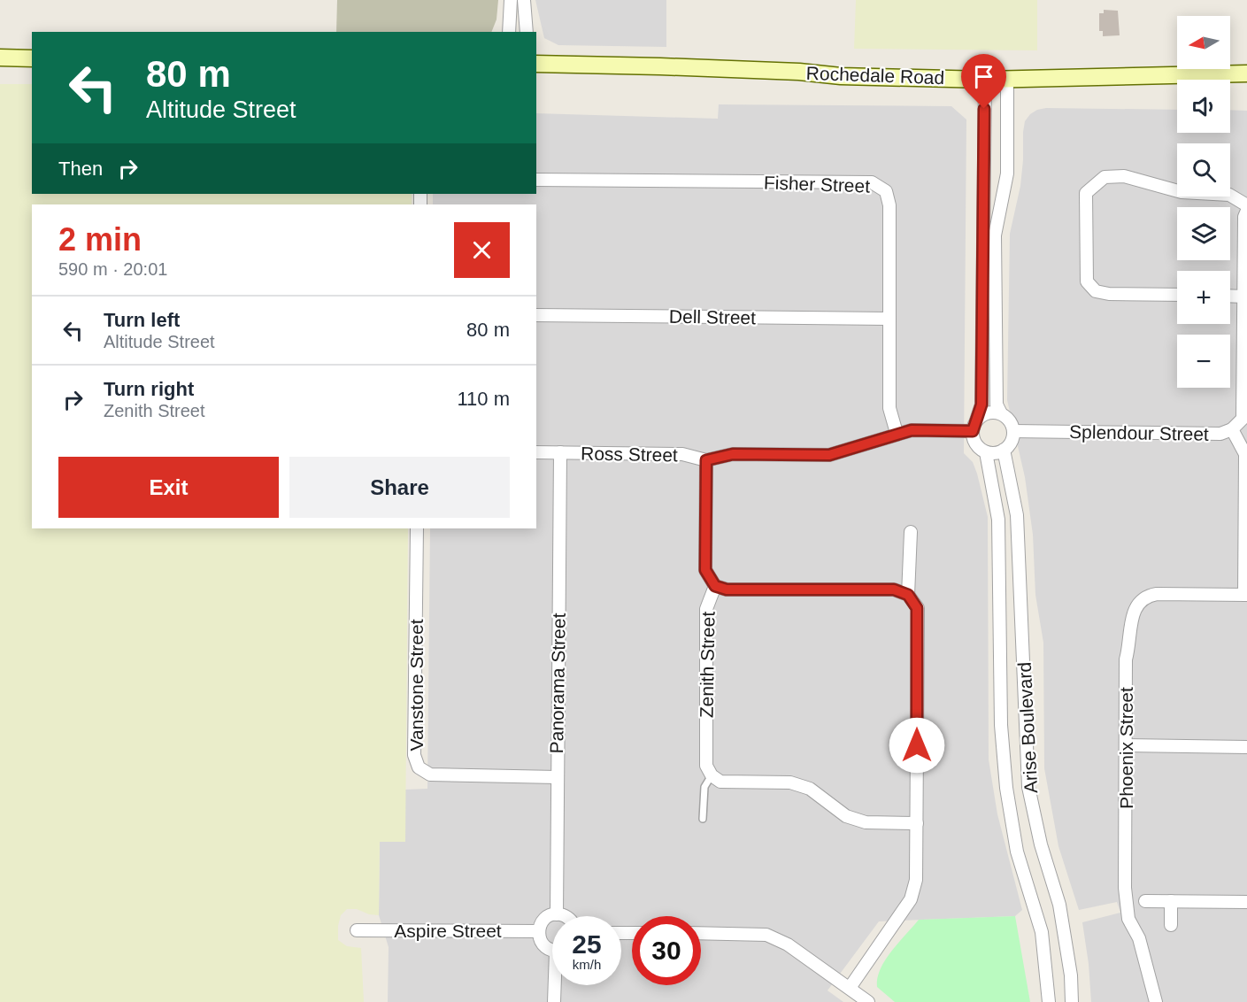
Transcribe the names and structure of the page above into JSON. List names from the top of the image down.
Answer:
{
  "streets": {
    "main road": ["Rochedale Road"],
    "street": [
      "Fisher Street",
      "Dell Street",
      "Splendour Street",
      "Ross Street",
      "Zenith Street",
      "Panorama Street",
      "Vanstone Street",
      "Arise Boulevard",
      "Phoenix Street",
      "Aspire Street"
    ]
  },
  "crossings": [
    ["Fisher Street", "Dell Street"],
    ["Fisher Street", "Ross Street"],
    ["Splendour Street", "Ross Street"],
    ["Splendour Street", "Arise Boulevard"],
    ["Ross Street", "Zenith Street"],
    ["Ross Street", "Panorama Street"],
    ["Ross Street", "Arise Boulevard"],
    ["Panorama Street", "Vanstone Street"]
  ],
  "north": "left",
  "page": {
    "map_buttons": ["+", "−"],
    "turn": ["80 m", "Altitude Street"],
    "then": "Then",
    "heading": ["2 min", "590 m · 20:01"],
    "list": [
      {
        "name": "Turn left",
        "note": "Altitude Street",
        "value": "80 m"
      },
      {
        "name": "Turn right",
        "note": "Zenith Street",
        "value": "110 m"
      }
    ],
    "buttons": ["Exit", "Share"],
    "speed": "25 km/h",
    "limit": "30"
  }
}
